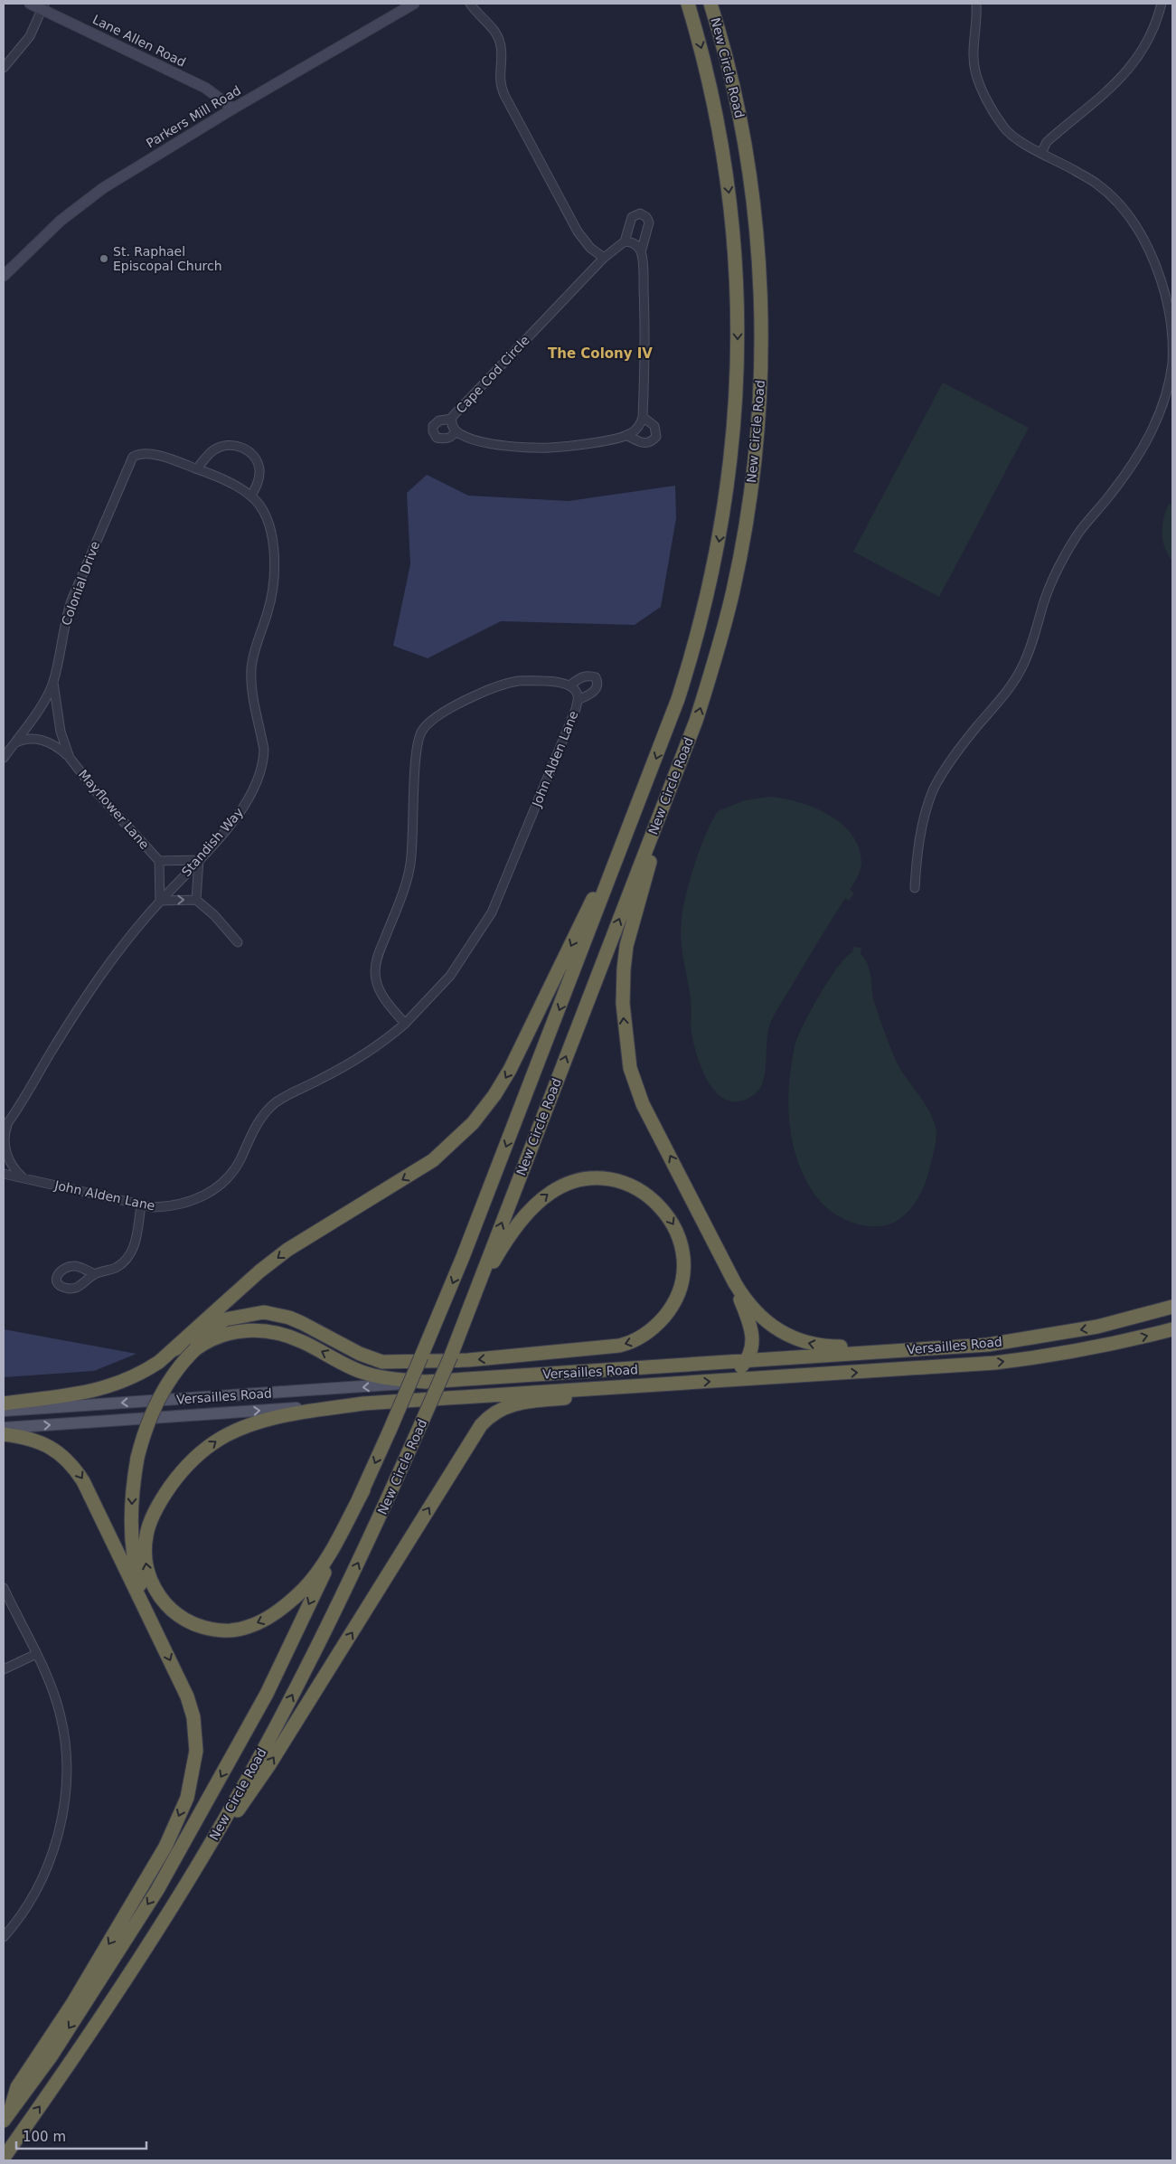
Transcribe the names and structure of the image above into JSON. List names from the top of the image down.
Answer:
{
  "streets": {
    "highway": ["New Circle Road", "Versailles Road"],
    "main road": ["Lane Allen Road", "Parkers Mill Road"],
    "street": [
      "Cape Cod Circle",
      "Colonial Drive",
      "John Alden Lane",
      "Mayflower Lane",
      "Standish Way"
    ]
  },
  "crossings": [
    ["Lane Allen Road", "Parkers Mill Road"],
    ["Colonial Drive", "Mayflower Lane"],
    ["Colonial Drive", "Standish Way"],
    ["John Alden Lane", "Standish Way"],
    ["Mayflower Lane", "Standish Way"]
  ],
  "districts": ["The Colony IV"],
  "places": ["St. Raphael Episcopal Church"],
  "scale_bar": "100 m"
}
